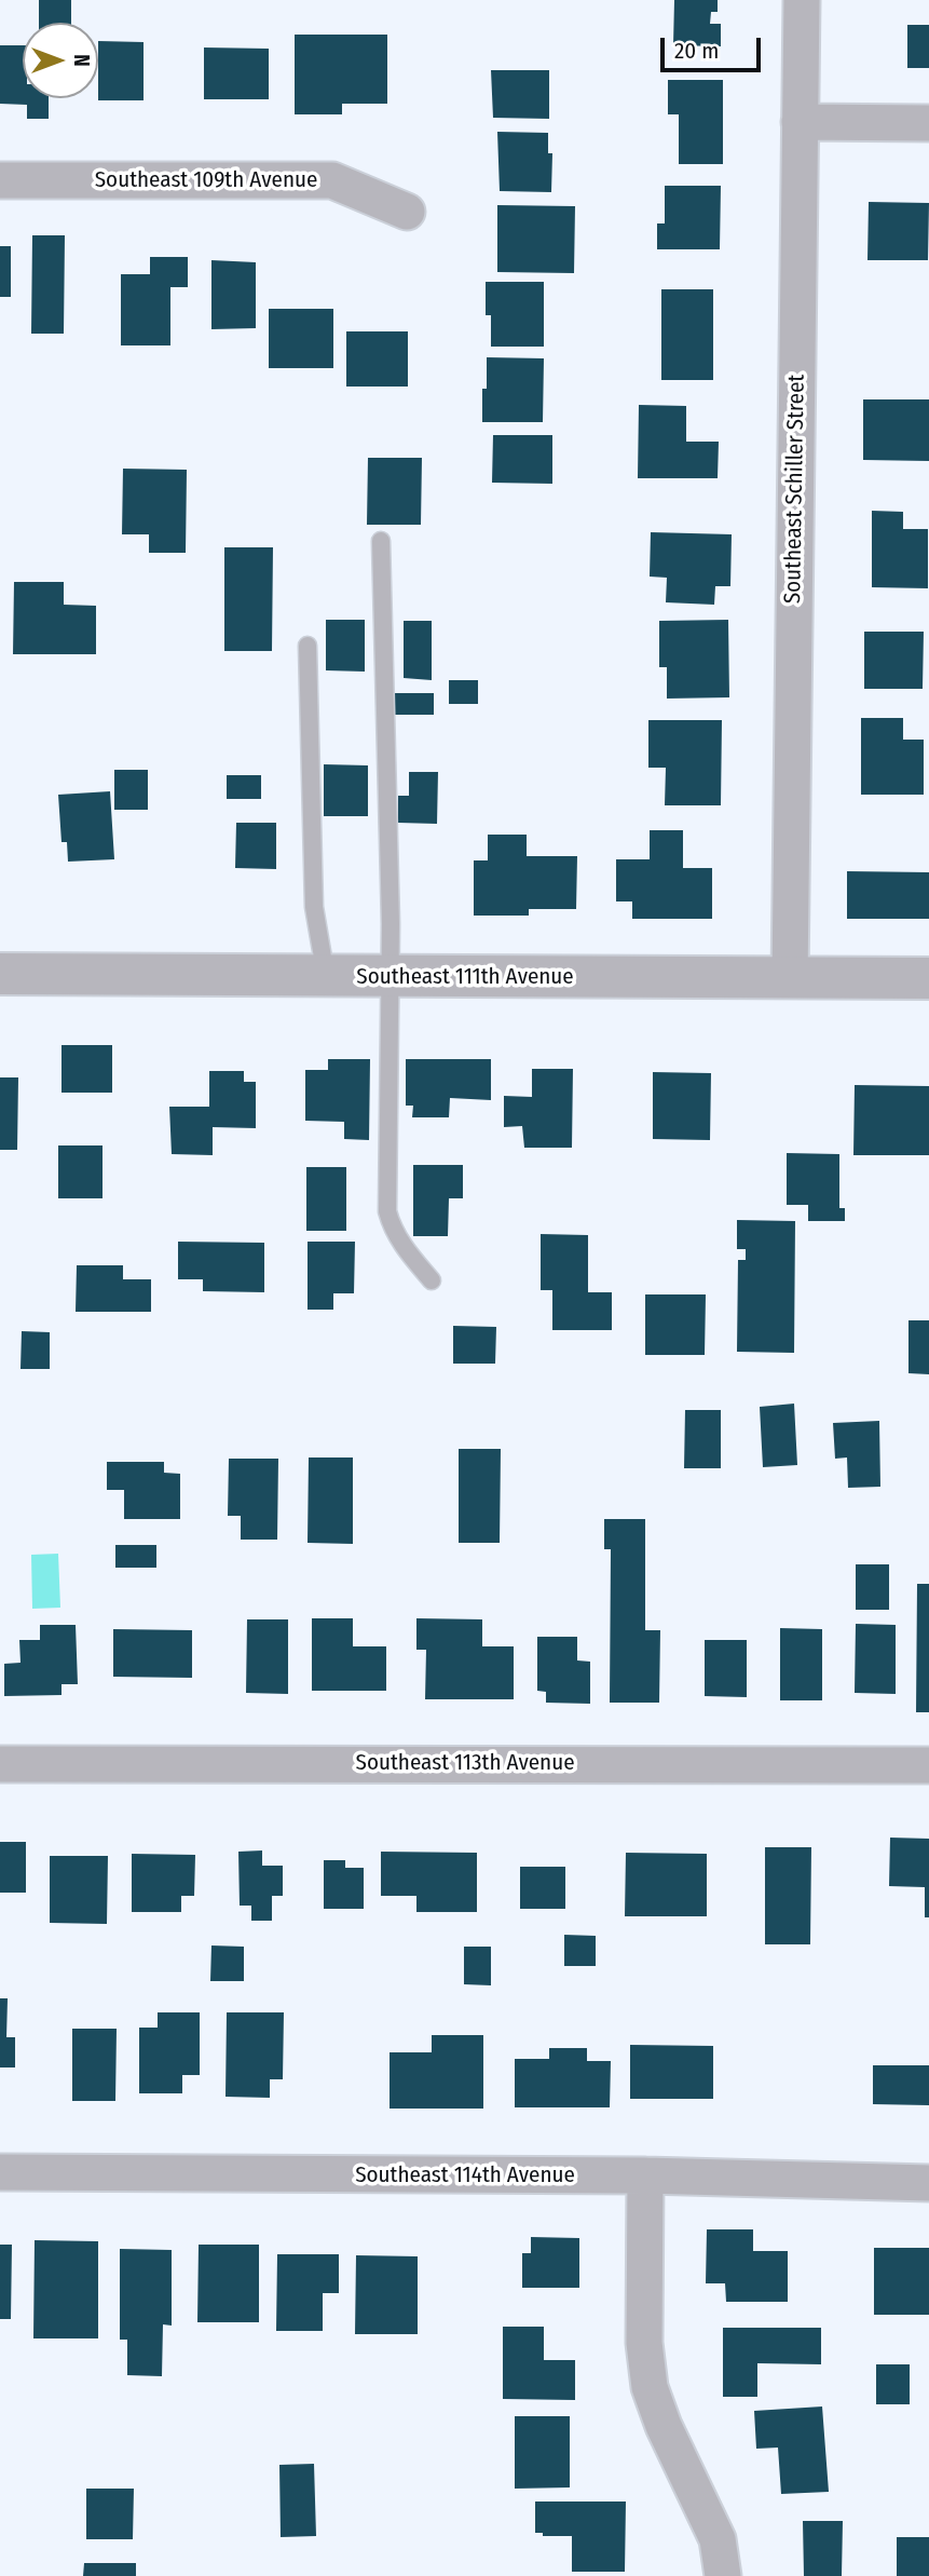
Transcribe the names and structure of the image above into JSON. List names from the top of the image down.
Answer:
{
  "streets": {
    "street": [
      "Southeast 109th Avenue",
      "Southeast Schiller Street",
      "Southeast 111th Avenue",
      "Southeast 113th Avenue",
      "Southeast 114th Avenue"
    ]
  },
  "crossings": [
    ["Southeast Schiller Street", "Southeast 111th Avenue"]
  ],
  "scale_bar": "20 m",
  "north": "right"
}
